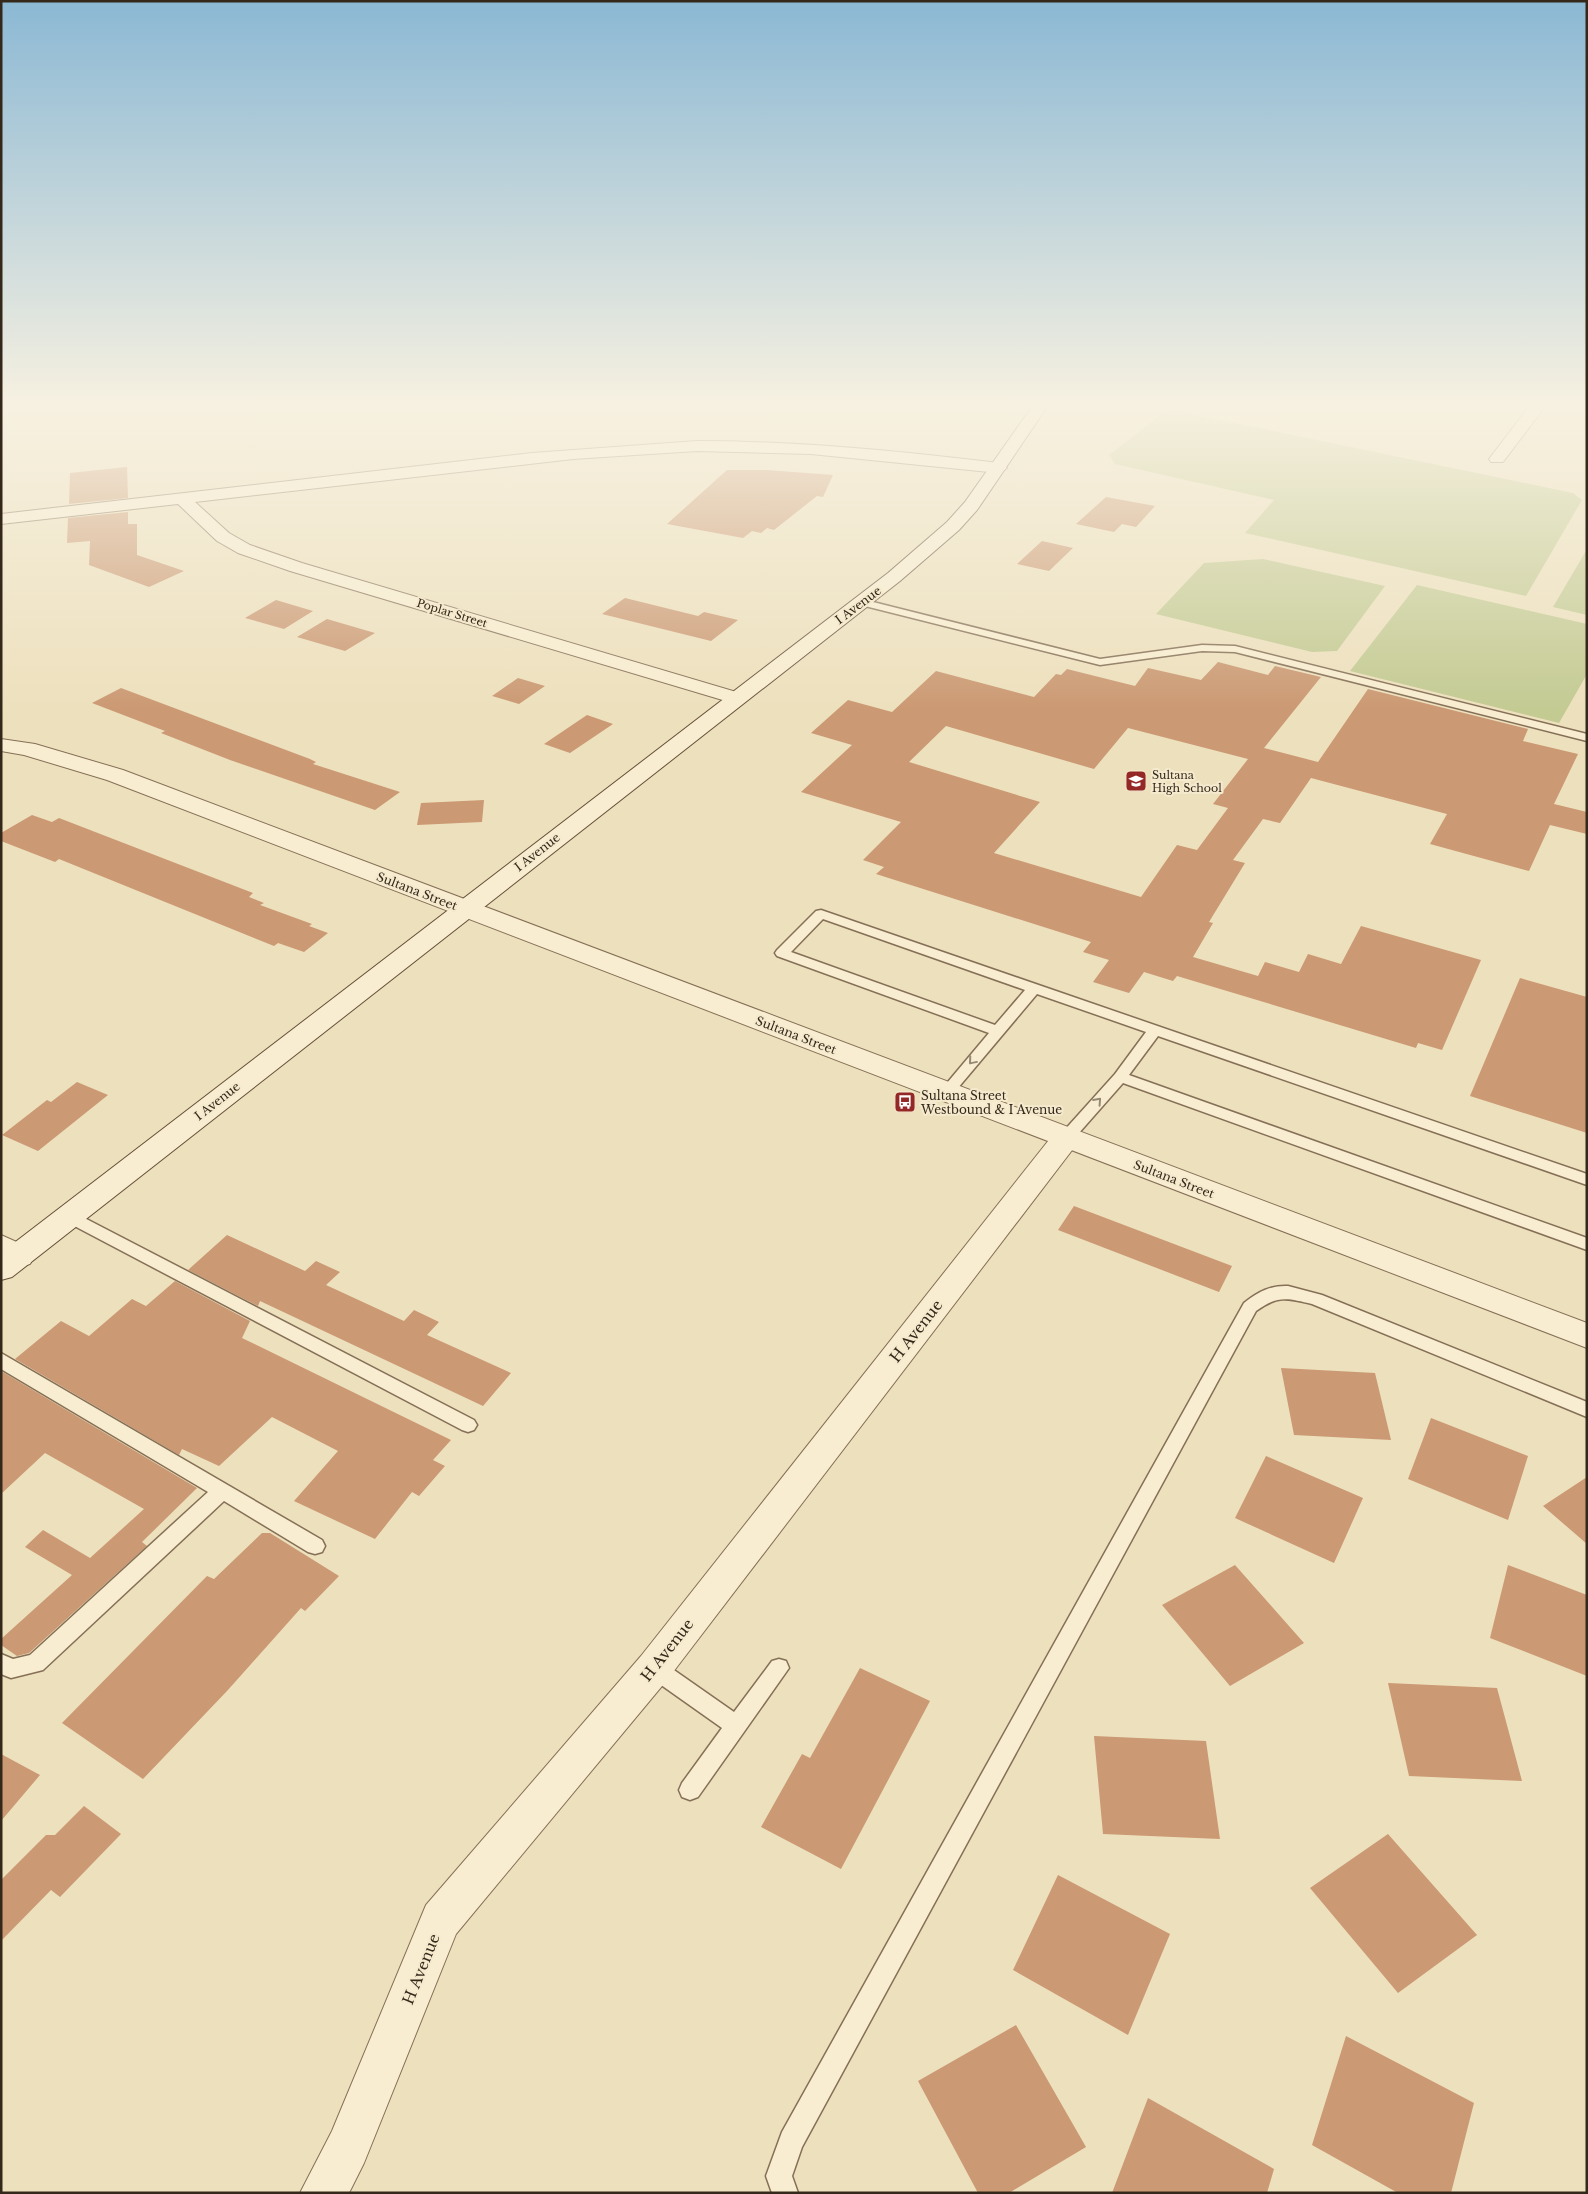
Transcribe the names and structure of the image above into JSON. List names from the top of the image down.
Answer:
{
  "streets": {
    "street": [
      "I Avenue",
      "Poplar Street",
      "Sultana Street",
      "H Avenue"
    ]
  },
  "crossings": [
    ["I Avenue", "Poplar Street"],
    ["I Avenue", "Sultana Street"],
    ["Sultana Street", "H Avenue"]
  ],
  "places": {
    "school or university": ["Sultana High School"],
    "bus stop": ["Sultana Street Westbound & I Avenue"]
  }
}
